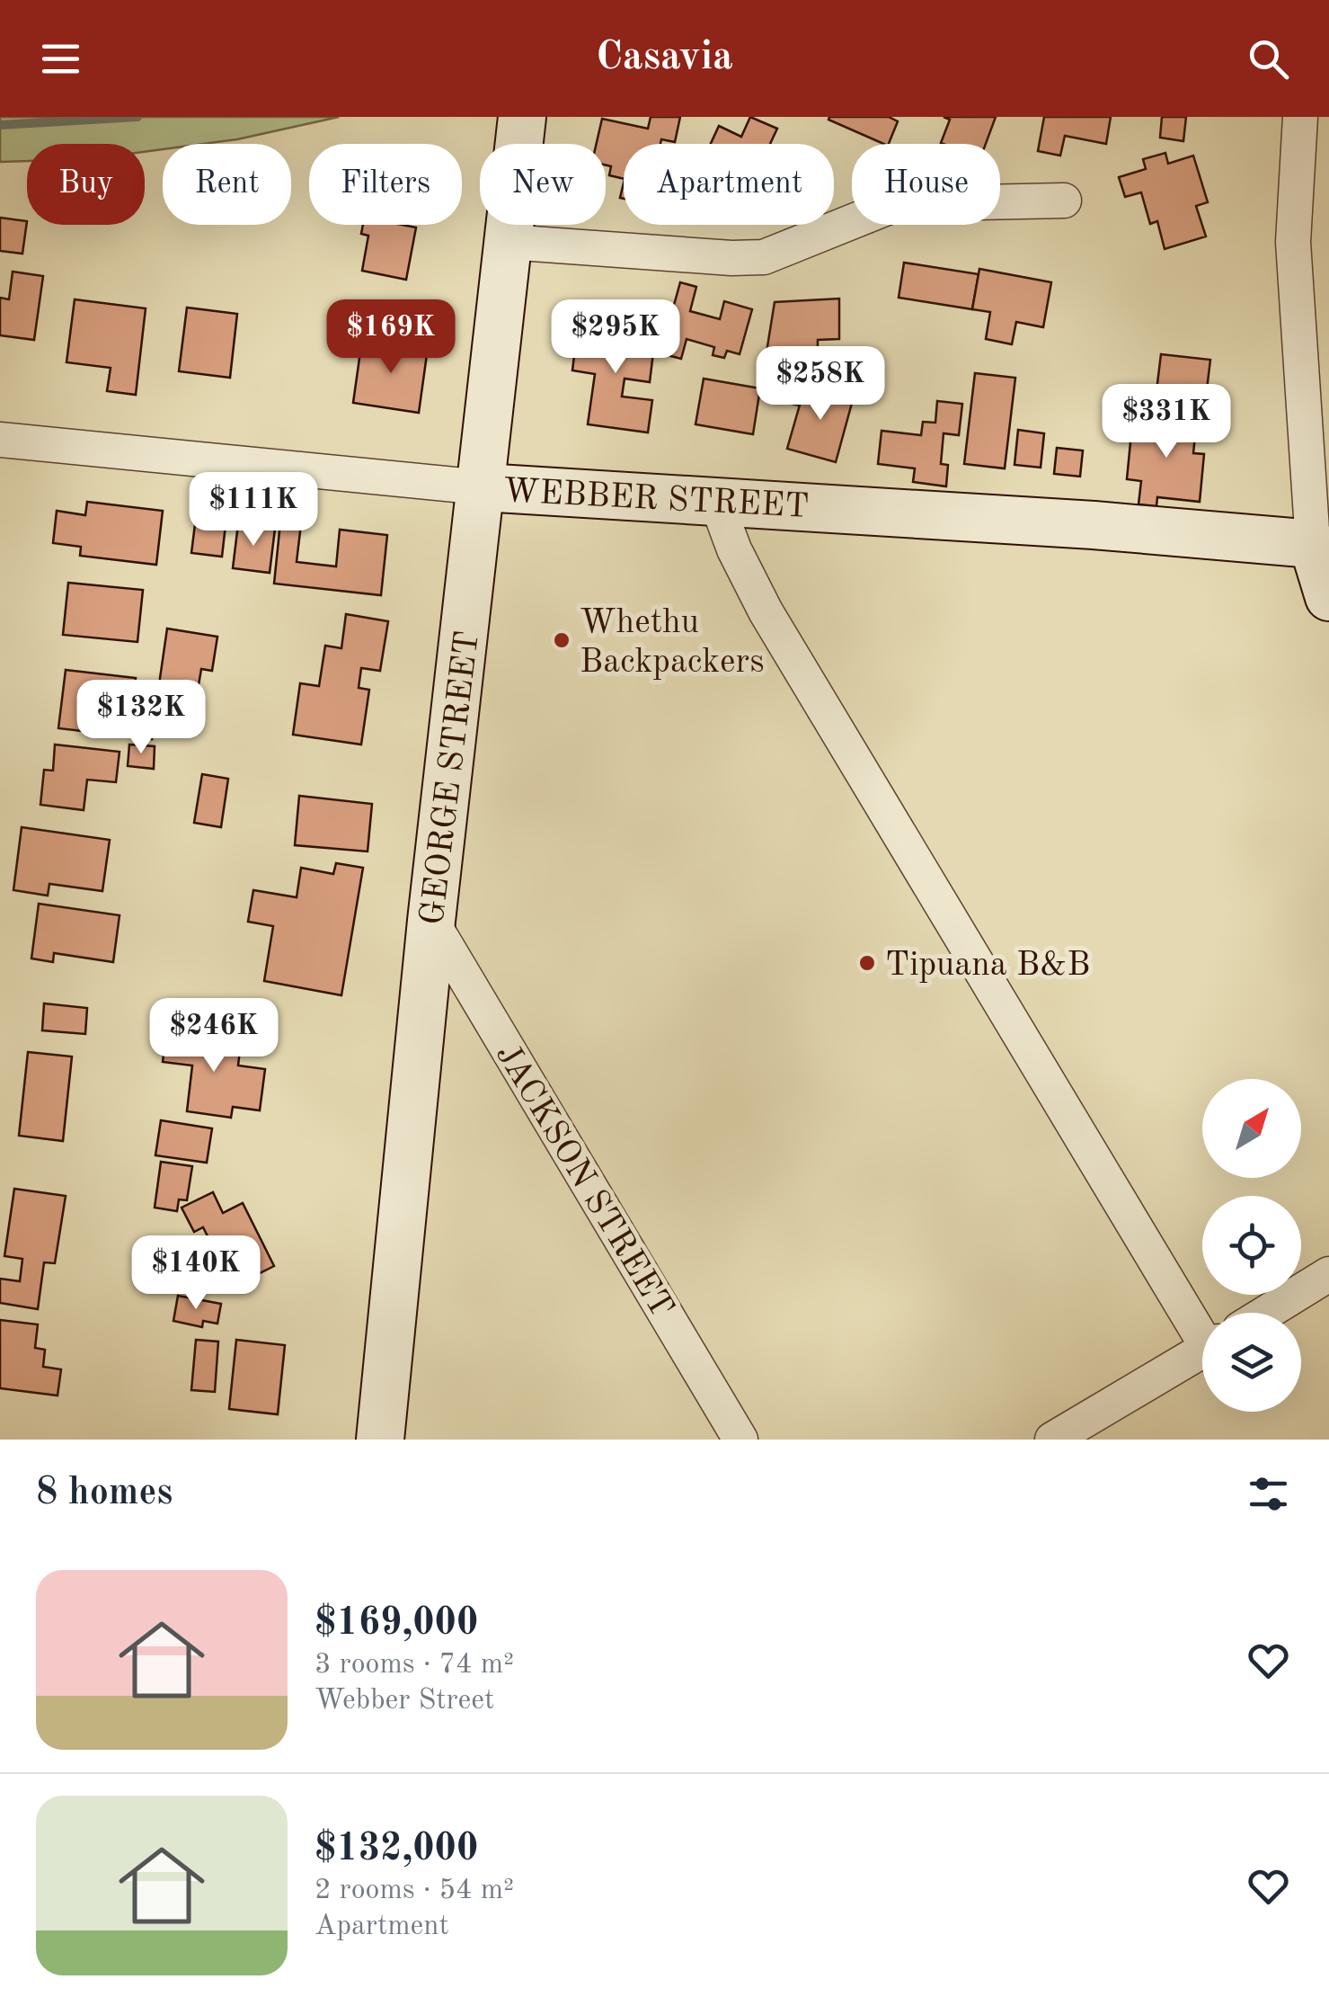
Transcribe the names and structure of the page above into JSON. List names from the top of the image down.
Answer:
{
  "streets": {
    "main road": ["WEBBER STREET", "GEORGE STREET"],
    "street": ["JACKSON STREET"]
  },
  "crossings": [
    ["WEBBER STREET", "GEORGE STREET"],
    ["GEORGE STREET", "JACKSON STREET"]
  ],
  "places": ["Whethu Backpackers", "Tipuana B&B"],
  "north": "top right",
  "page": {
    "header": "Casavia",
    "chip": [
      "Buy",
      "Rent",
      "Filters",
      "New",
      "Apartment",
      "House"
    ],
    "price": [
      "$169K",
      "$295K",
      "$258K",
      "$331K",
      "$111K",
      "$132K",
      "$246K",
      "$140K"
    ],
    "heading": "8 homes",
    "list": [
      {
        "name": "$169,000",
        "note": "3 rooms · 74 m² · Webber Street"
      },
      {
        "name": "$132,000",
        "note": "2 rooms · 54 m² · Apartment"
      }
    ]
  }
}
